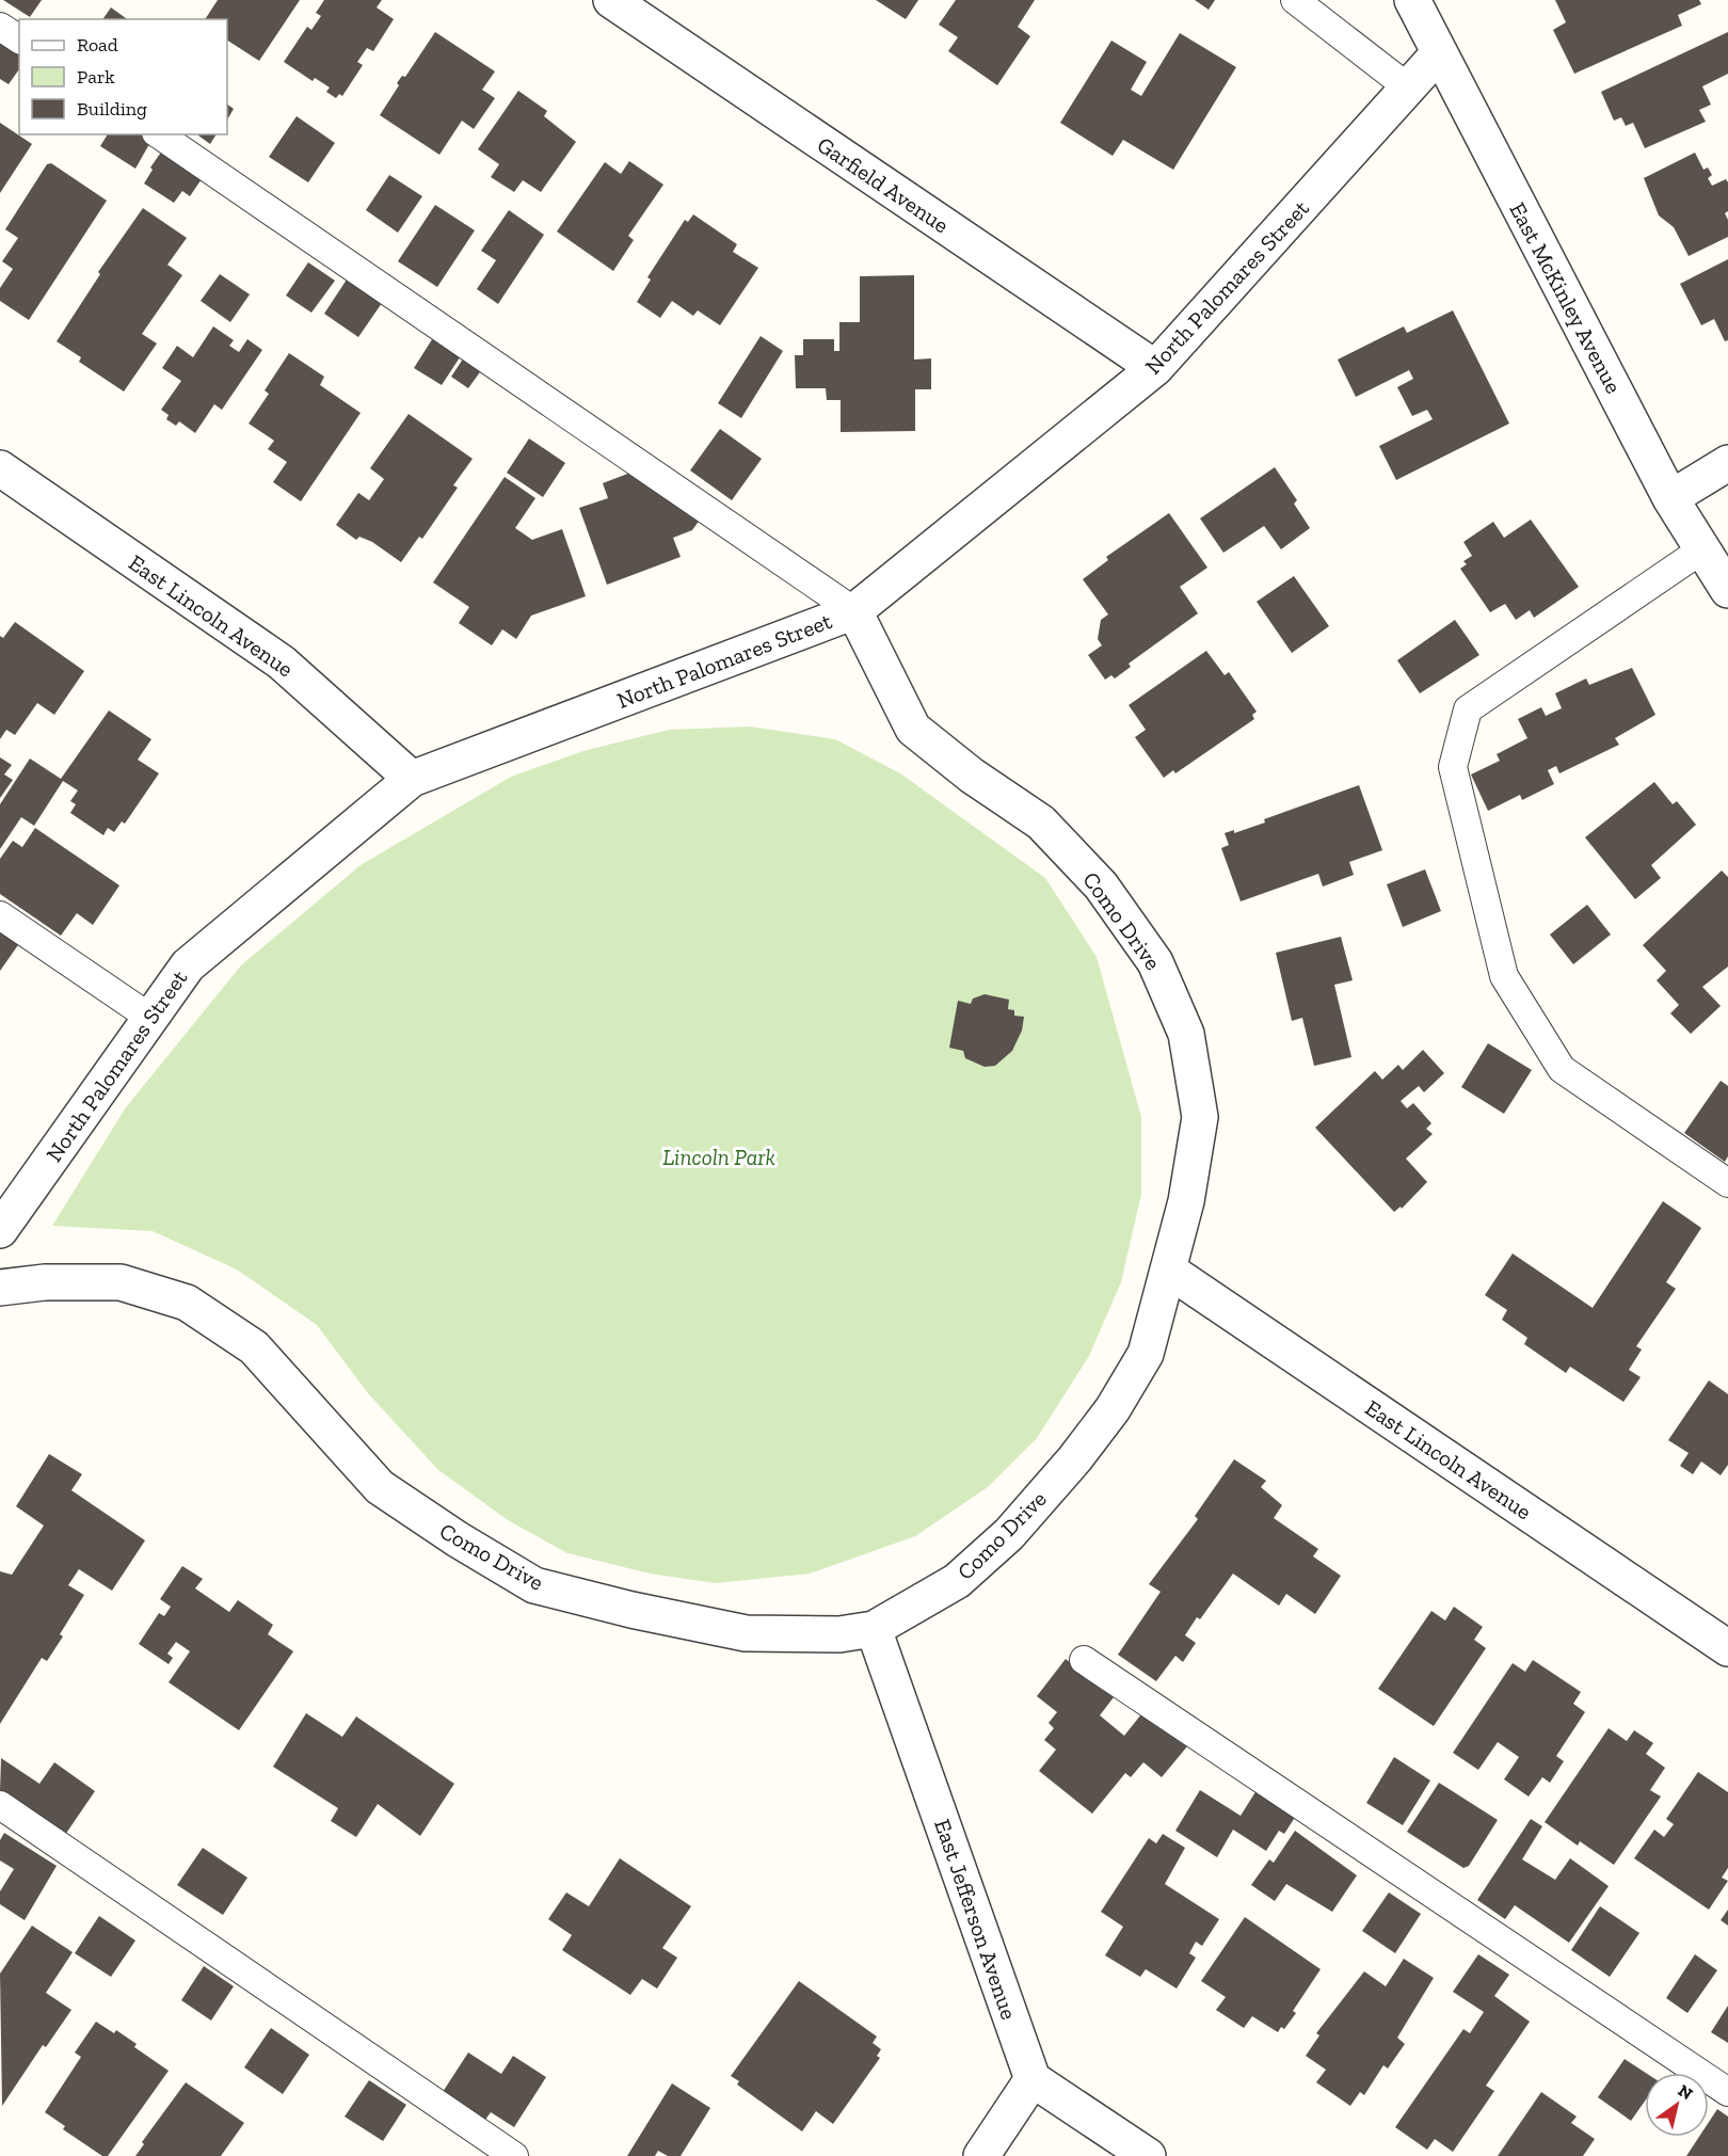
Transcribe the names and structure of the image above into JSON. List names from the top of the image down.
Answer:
{
  "streets": {
    "street": [
      "Garfield Avenue",
      "North Palomares Street",
      "East McKinley Avenue",
      "East Lincoln Avenue",
      "Como Drive",
      "East Jefferson Avenue"
    ]
  },
  "crossings": [
    ["Garfield Avenue", "North Palomares Street"],
    ["North Palomares Street", "East McKinley Avenue"],
    ["North Palomares Street", "East Lincoln Avenue"],
    ["North Palomares Street", "Como Drive"],
    ["East Lincoln Avenue", "Como Drive"],
    ["Como Drive", "East Jefferson Avenue"]
  ],
  "parks": ["Lincoln Park"],
  "legend": ["Road", "Park", "Building"],
  "north": "top right"
}
